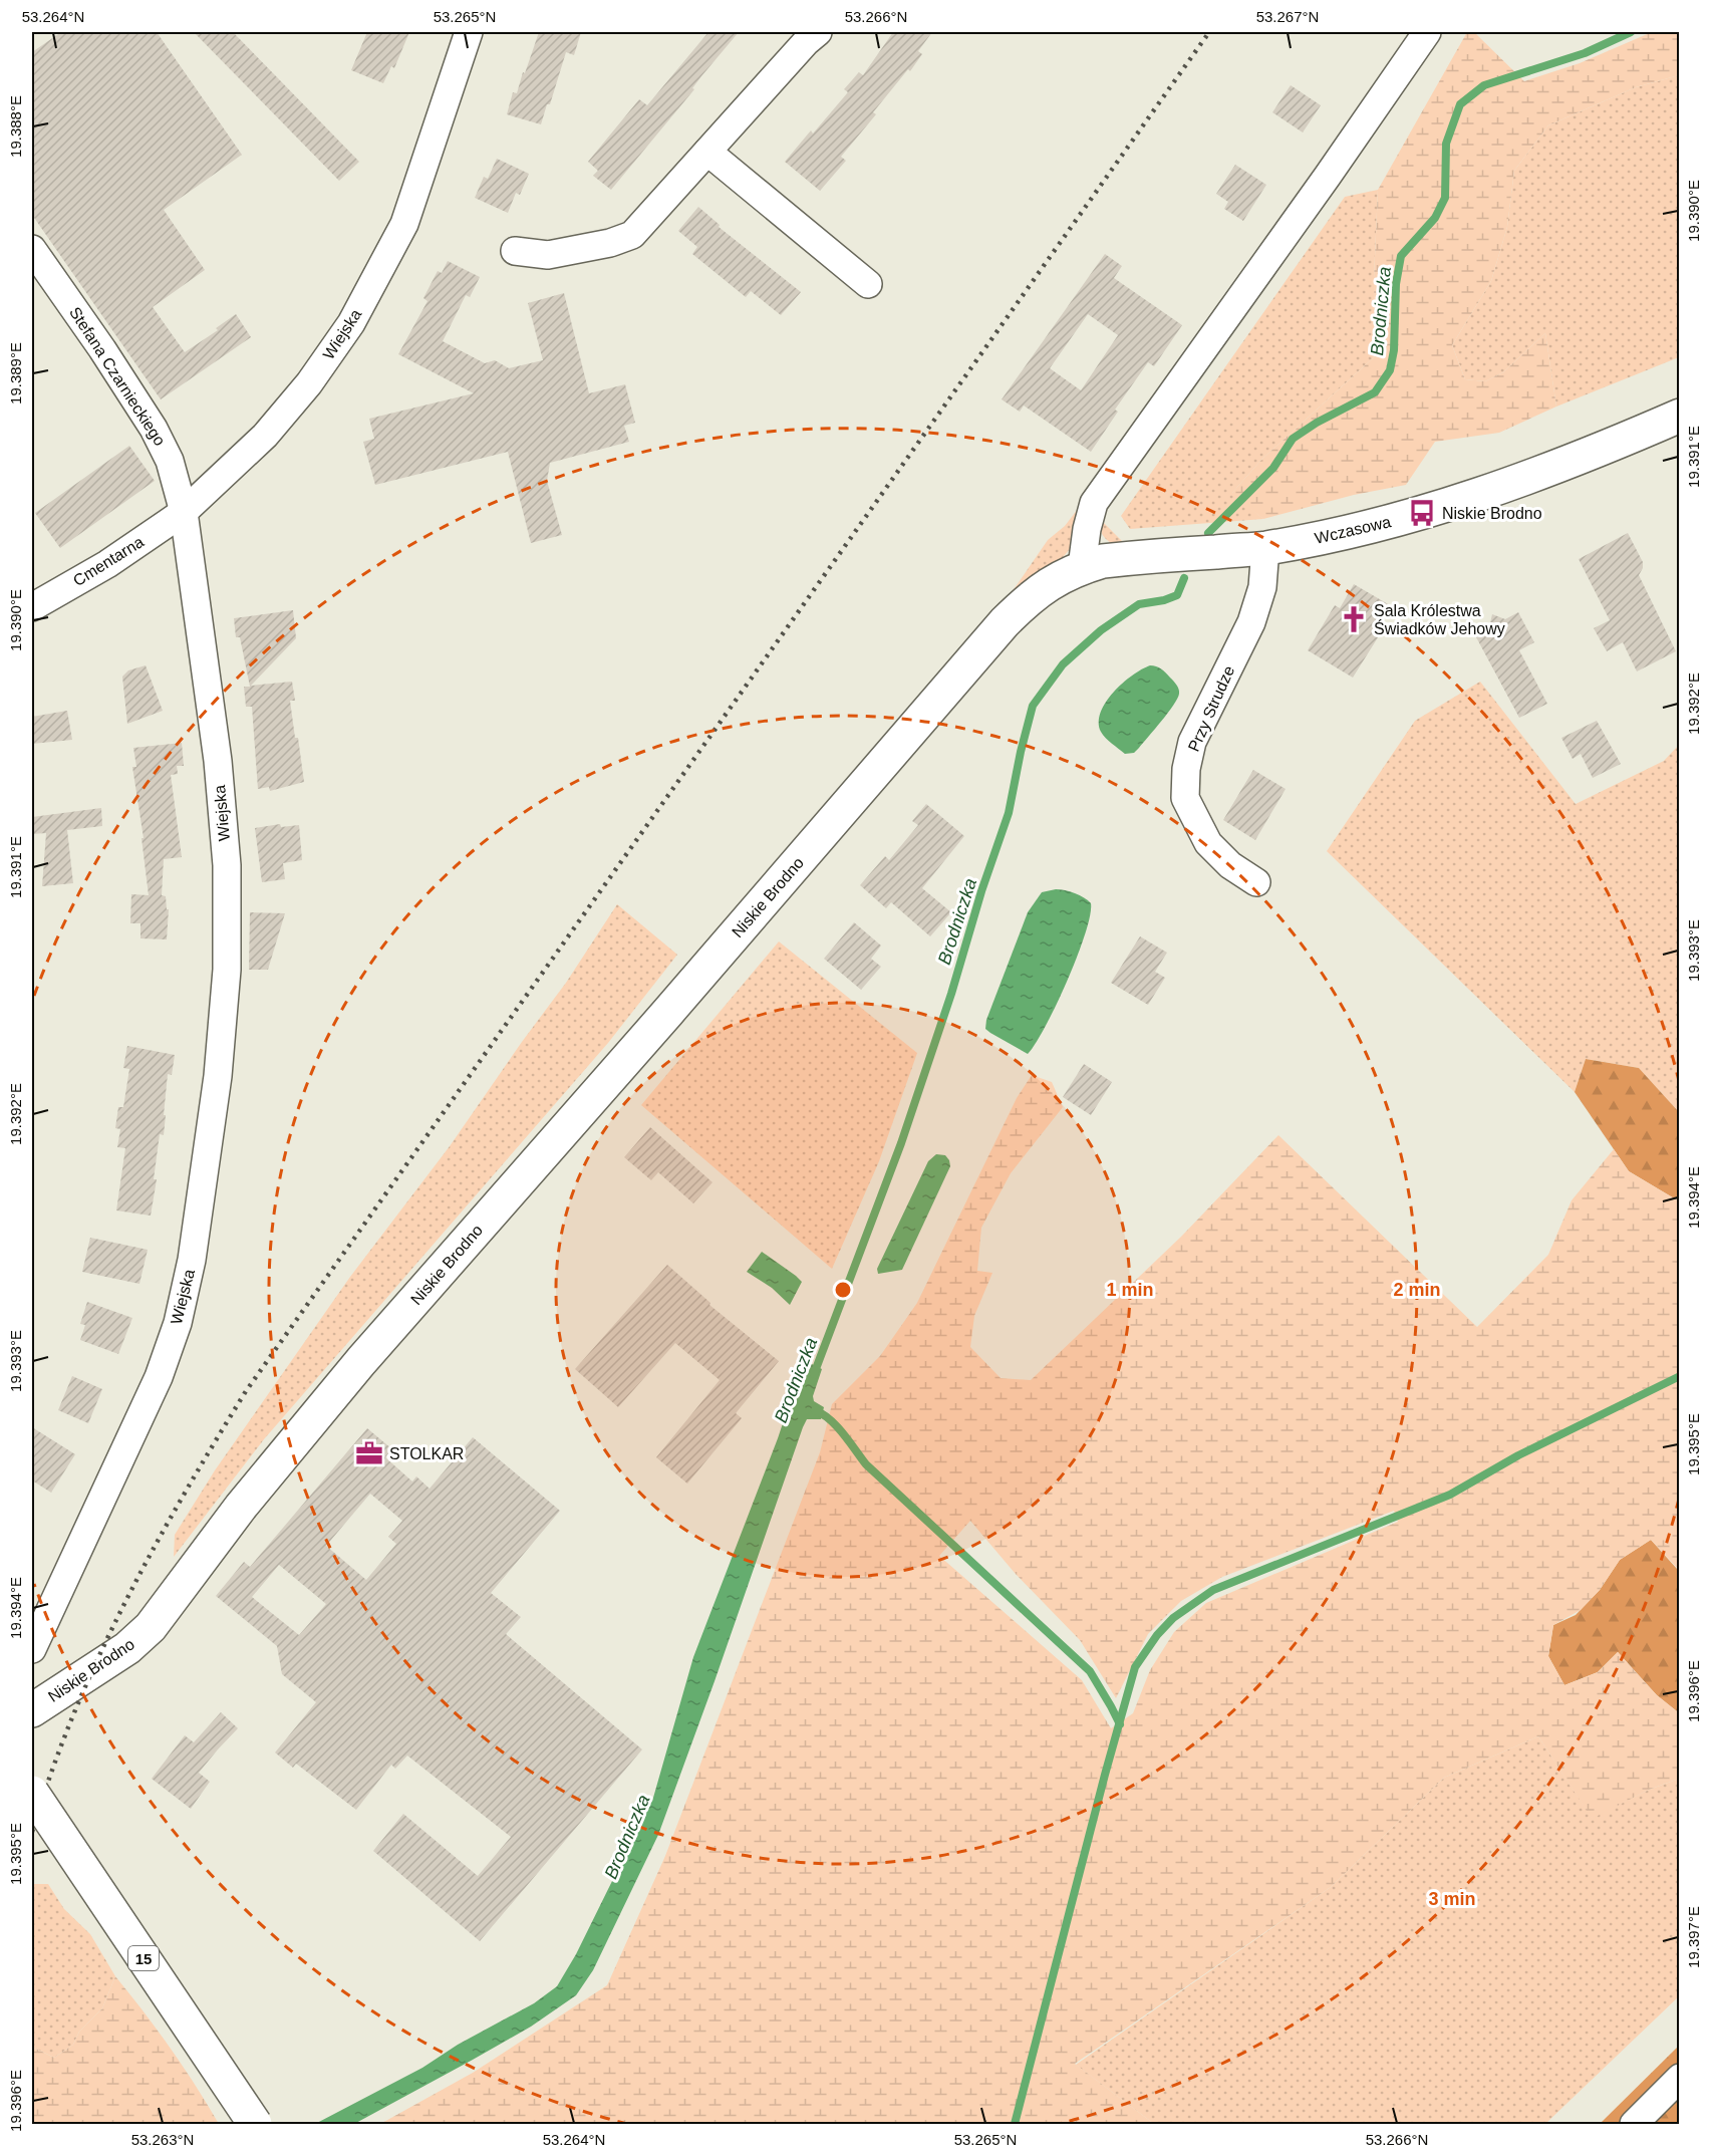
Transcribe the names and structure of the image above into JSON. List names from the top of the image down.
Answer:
{
  "streets": {
    "street": [
      "Wiejska",
      "Stefana Czarnieckiego",
      "Wczasowa",
      "Cmentarna",
      "Przy Strudze",
      "Niskie Brodno",
      "15"
    ]
  },
  "crossings": [
    ["Wiejska", "Stefana Czarnieckiego"],
    ["Wiejska", "Cmentarna"],
    ["Stefana Czarnieckiego", "Cmentarna"],
    ["Wczasowa", "Przy Strudze"],
    ["Wczasowa", "Niskie Brodno"]
  ],
  "water": ["Brodniczka"],
  "places": {
    "bus stop": ["Niskie Brodno"],
    "church": ["Sala Królestwa Świadków Jehowy"],
    "office": ["STOLKAR"]
  },
  "coordinates": [
    "53.264°N",
    "53.265°N",
    "53.266°N",
    "53.267°N",
    "19.388°E",
    "19.390°E",
    "19.389°E",
    "19.391°E",
    "19.392°E",
    "19.393°E",
    "19.394°E",
    "19.395°E",
    "19.396°E",
    "19.397°E",
    "53.263°N"
  ],
  "rings": ["1 min", "2 min", "3 min"]
}
